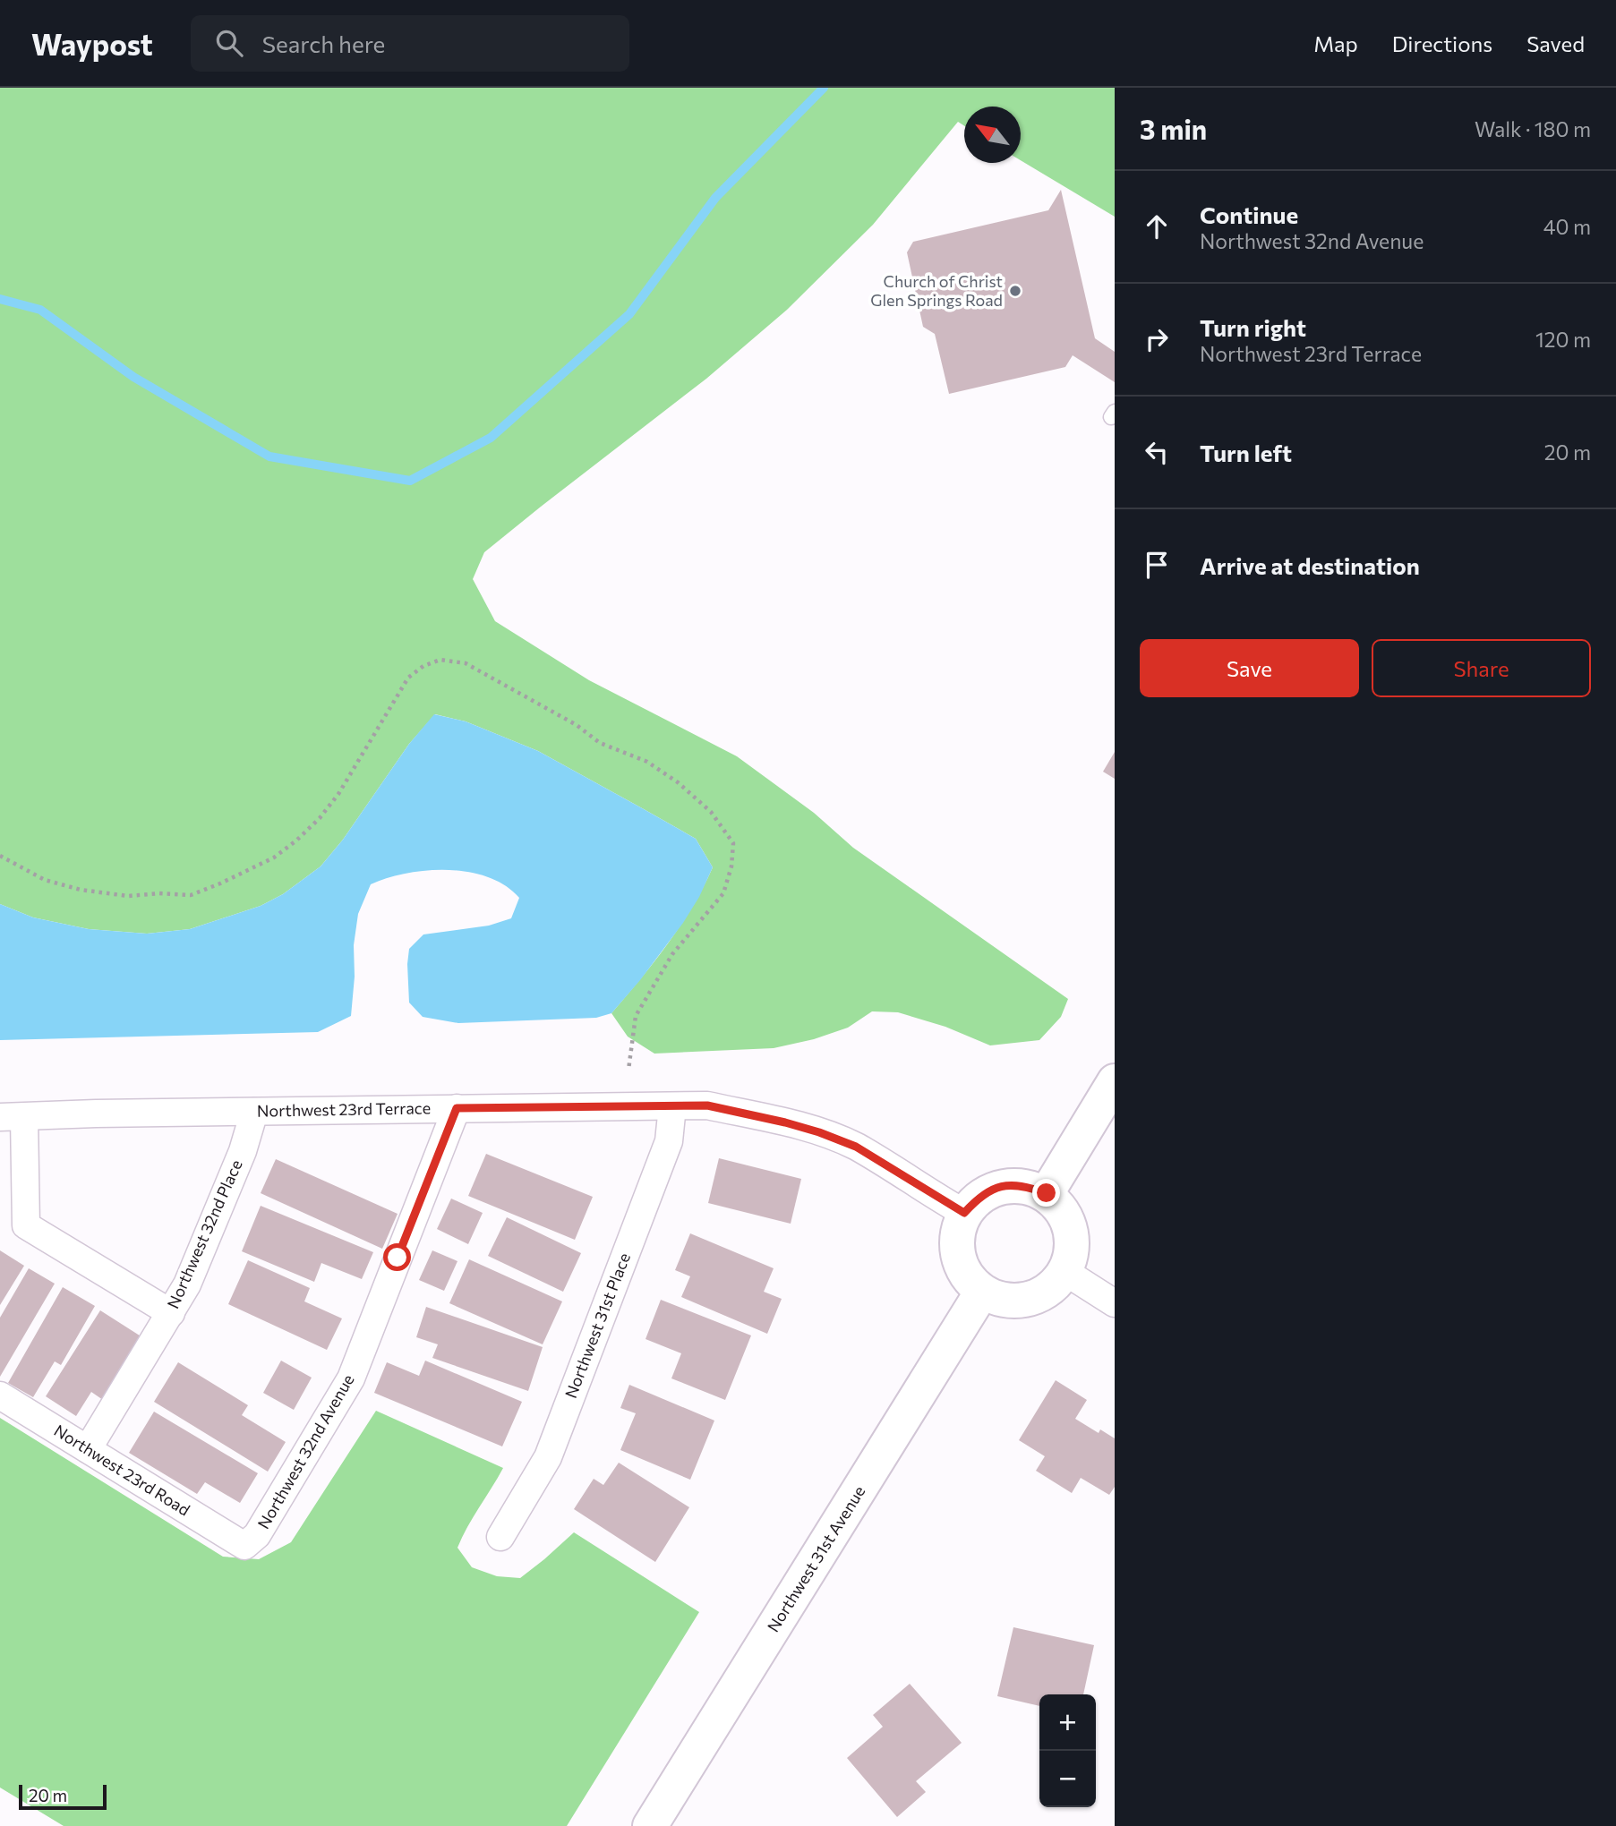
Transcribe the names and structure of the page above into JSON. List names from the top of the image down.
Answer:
{
  "streets": {
    "street": [
      "Northwest 23rd Terrace",
      "Northwest 32nd Place",
      "Northwest 31st Place",
      "Northwest 32nd Avenue",
      "Northwest 23rd Road",
      "Northwest 31st Avenue"
    ]
  },
  "crossings": [
    ["Northwest 23rd Terrace", "Northwest 32nd Place"],
    ["Northwest 23rd Terrace", "Northwest 31st Place"],
    ["Northwest 23rd Terrace", "Northwest 32nd Avenue"],
    ["Northwest 23rd Terrace", "Northwest 31st Avenue"],
    ["Northwest 32nd Place", "Northwest 23rd Road"],
    ["Northwest 32nd Avenue", "Northwest 23rd Road"]
  ],
  "places": ["Church of Christ Glen Springs Road"],
  "scale_bar": "20 m",
  "north": "top left",
  "page": {
    "header": "Waypost",
    "search": "Search here",
    "nav": ["Map", "Directions", "Saved"],
    "heading": ["3 min", "Walk · 180 m"],
    "list": [
      ["Continue", "Northwest 32nd Avenue", "40 m"],
      ["Turn right", "Northwest 23rd Terrace", "120 m"],
      ["Turn left", "20 m"],
      "Arrive at destination"
    ],
    "buttons": ["Save", "Share"],
    "map_buttons": ["+", "−"],
    "scale": "20 m"
  }
}
